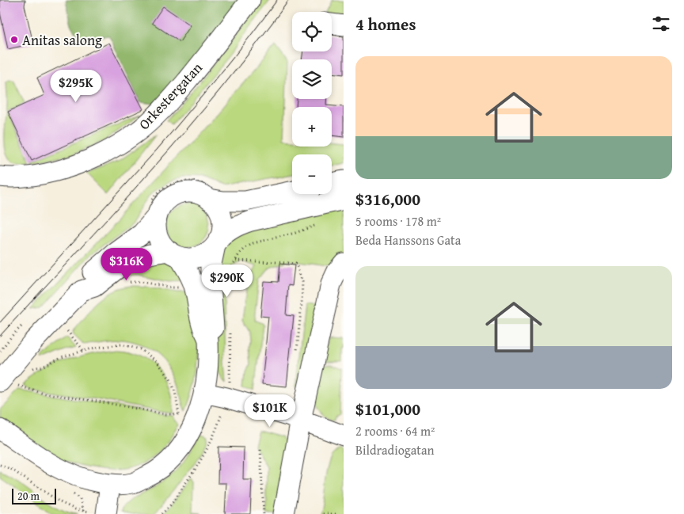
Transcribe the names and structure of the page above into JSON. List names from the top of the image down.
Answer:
{
  "streets": {
    "street": ["Orkestergatan"]
  },
  "places": ["Anitas salong"],
  "scale_bar": "20 m",
  "page": {
    "heading": "4 homes",
    "map_buttons": ["+", "−"],
    "list": [
      {
        "name": "$316,000",
        "note": "5 rooms · 178 m² · Beda Hanssons Gata"
      },
      {
        "name": "$101,000",
        "note": "2 rooms · 64 m² · Bildradiogatan"
      }
    ],
    "price": [
      "$295K",
      "$316K",
      "$290K",
      "$101K"
    ],
    "scale": "20 m"
  }
}
